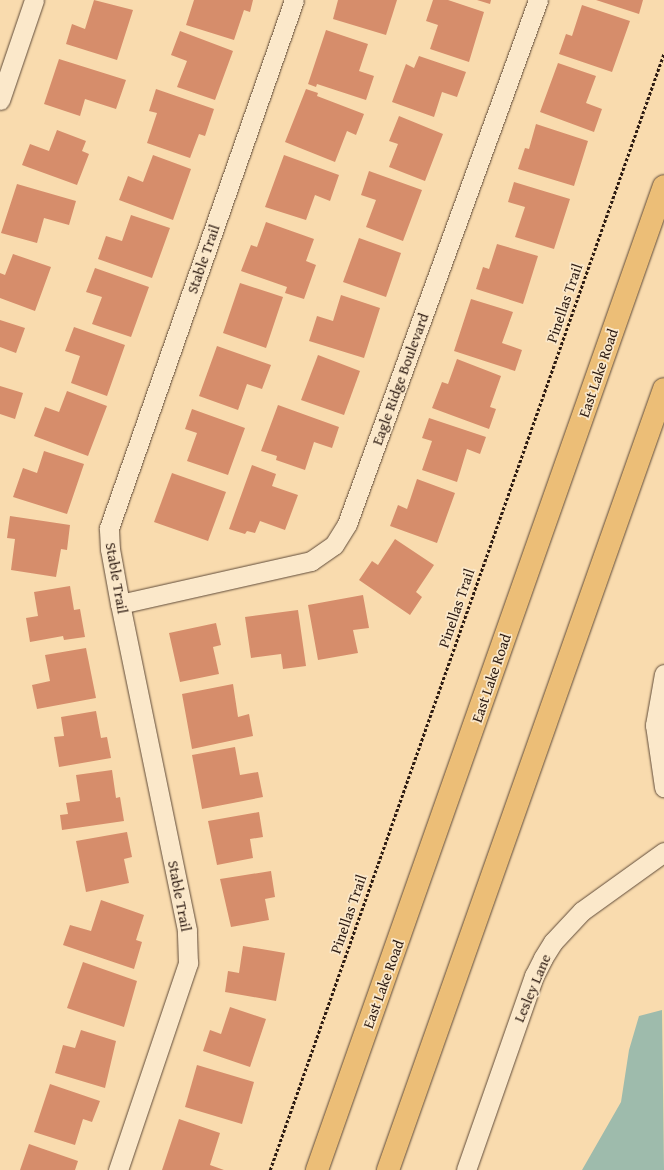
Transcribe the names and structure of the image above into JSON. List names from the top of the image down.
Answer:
{
  "streets": {
    "main road": ["East Lake Road"],
    "street": ["Stable Trail", "Eagle Ridge Boulevard", "Lesley Lane"],
    "path": ["Pinellas Trail"]
  },
  "crossings": [
    ["Stable Trail", "Eagle Ridge Boulevard"]
  ]
}
